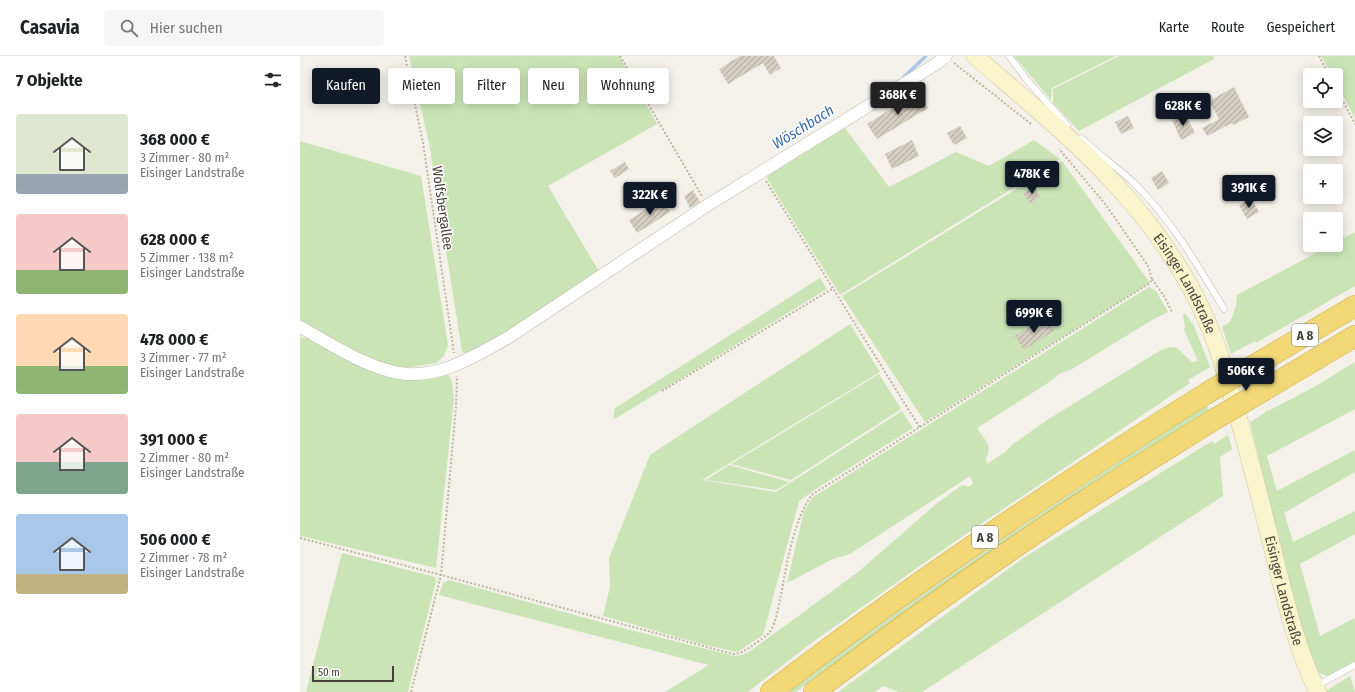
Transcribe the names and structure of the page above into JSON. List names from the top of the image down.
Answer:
{
  "streets": {
    "highway": ["A 8"],
    "main road": ["Eisinger Landstraße"],
    "path": ["Wolfsbergallee"]
  },
  "water": ["Wöschbach"],
  "scale_bar": "50 m",
  "page": {
    "header": "Casavia",
    "search": "Hier suchen",
    "nav": ["Karte", "Route", "Gespeichert"],
    "heading": "7 Objekte",
    "map_buttons": ["+", "−"],
    "chip": [
      "Kaufen",
      "Mieten",
      "Filter",
      "Neu",
      "Wohnung"
    ],
    "price": [
      "368K €",
      "628K €",
      "478K €",
      "391K €",
      "322K €",
      "699K €",
      "506K €"
    ],
    "list": [
      {
        "name": "368 000 €",
        "note": "3 Zimmer · 80 m² · Eisinger Landstraße"
      },
      {
        "name": "628 000 €",
        "note": "5 Zimmer · 138 m² · Eisinger Landstraße"
      },
      {
        "name": "478 000 €",
        "note": "3 Zimmer · 77 m² · Eisinger Landstraße"
      },
      {
        "name": "391 000 €",
        "note": "2 Zimmer · 80 m² · Eisinger Landstraße"
      },
      {
        "name": "506 000 €",
        "note": "2 Zimmer · 78 m² · Eisinger Landstraße"
      }
    ],
    "scale": "50 m"
  }
}
